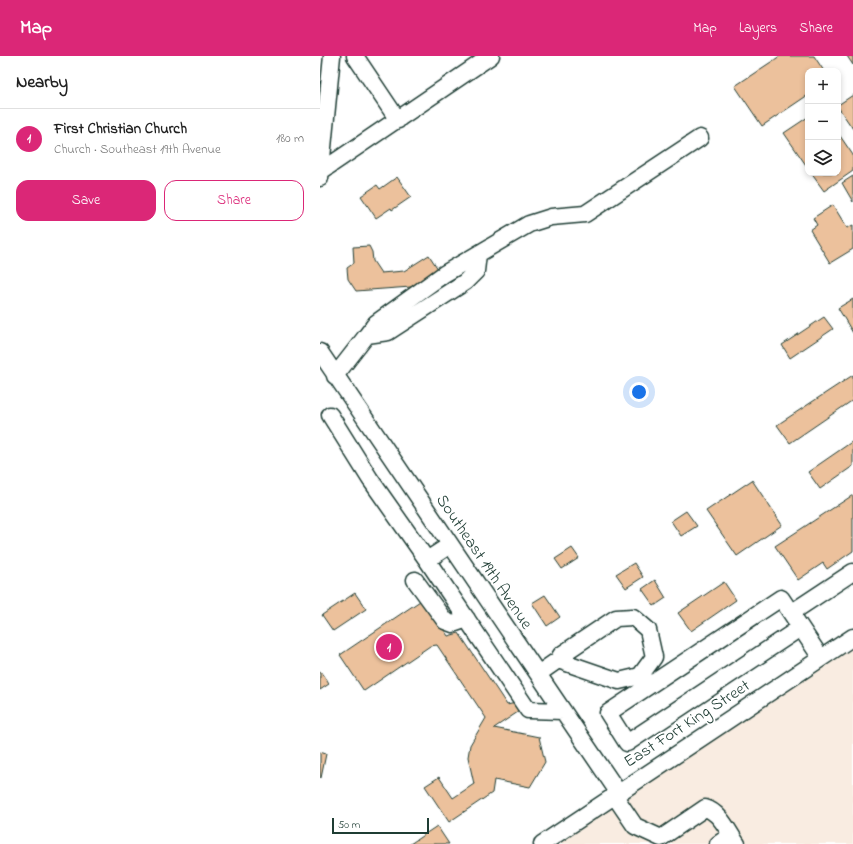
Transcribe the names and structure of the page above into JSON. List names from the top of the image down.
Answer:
{
  "streets": {
    "street": ["Southeast 19th Avenue", "East Fort King Street"]
  },
  "crossings": [
    ["Southeast 19th Avenue", "East Fort King Street"]
  ],
  "scale_bar": "50 m",
  "page": {
    "header": "Map",
    "nav": ["Map", "Layers", "Share"],
    "heading": "Nearby",
    "map_buttons": ["+", "−"],
    "list": [
      {
        "mark": "1",
        "name": "First Christian Church",
        "note": "Church · Southeast 19th Avenue",
        "value": "180 m"
      }
    ],
    "buttons": ["Save", "Share"],
    "pins": "1",
    "scale": "50 m"
  }
}
